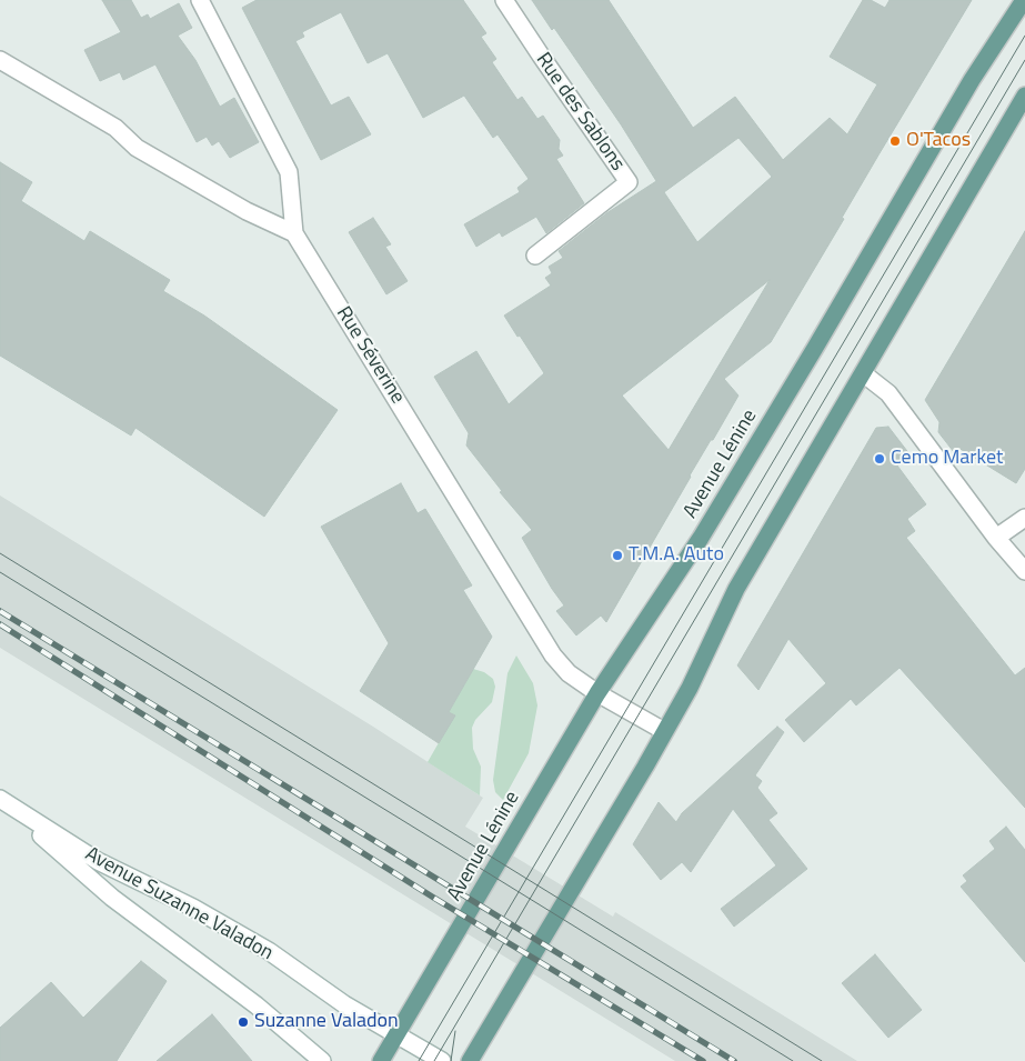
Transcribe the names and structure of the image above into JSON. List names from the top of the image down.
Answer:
{
  "streets": {
    "main road": ["Avenue Lénine"],
    "street": ["Rue des Sablons", "Rue Séverine", "Avenue Suzanne Valadon"]
  },
  "crossings": [
    ["Rue Séverine", "Avenue Lénine"],
    ["Avenue Lénine", "Avenue Suzanne Valadon"]
  ],
  "places": [
    "O'Tacos",
    "Cemo Market",
    "T.M.A. Auto",
    "Suzanne Valadon"
  ]
}
